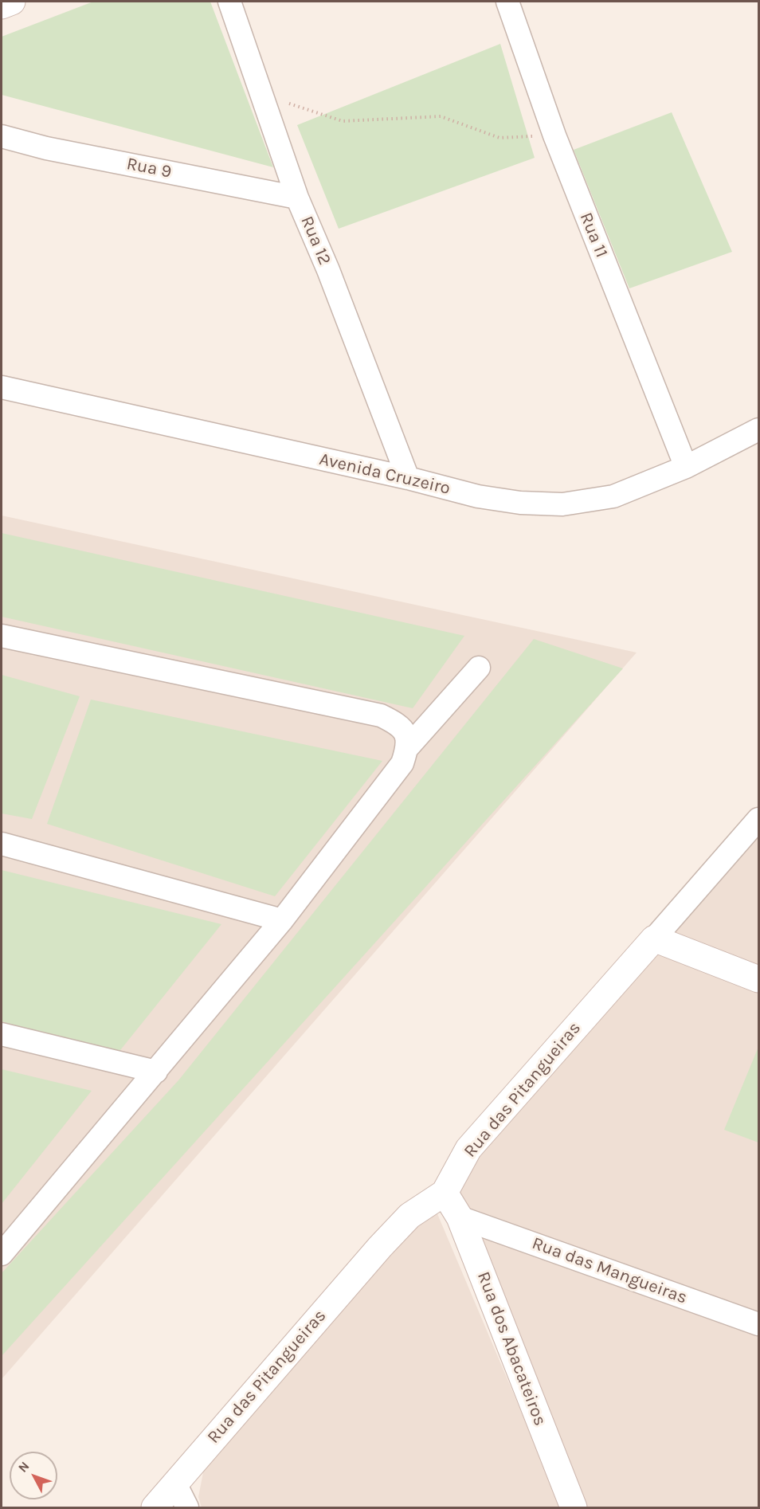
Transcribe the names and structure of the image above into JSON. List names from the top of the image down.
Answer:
{
  "streets": {
    "street": [
      "Rua 9",
      "Rua 11",
      "Rua 12",
      "Avenida Cruzeiro",
      "Rua das Pitangueiras",
      "Rua das Mangueiras",
      "Rua dos Abacateiros"
    ]
  },
  "crossings": [
    ["Rua 9", "Rua 12"],
    ["Rua 11", "Avenida Cruzeiro"],
    ["Rua 12", "Avenida Cruzeiro"],
    ["Rua das Pitangueiras", "Rua dos Abacateiros"],
    ["Rua das Mangueiras", "Rua dos Abacateiros"]
  ],
  "north": "top left"
}
